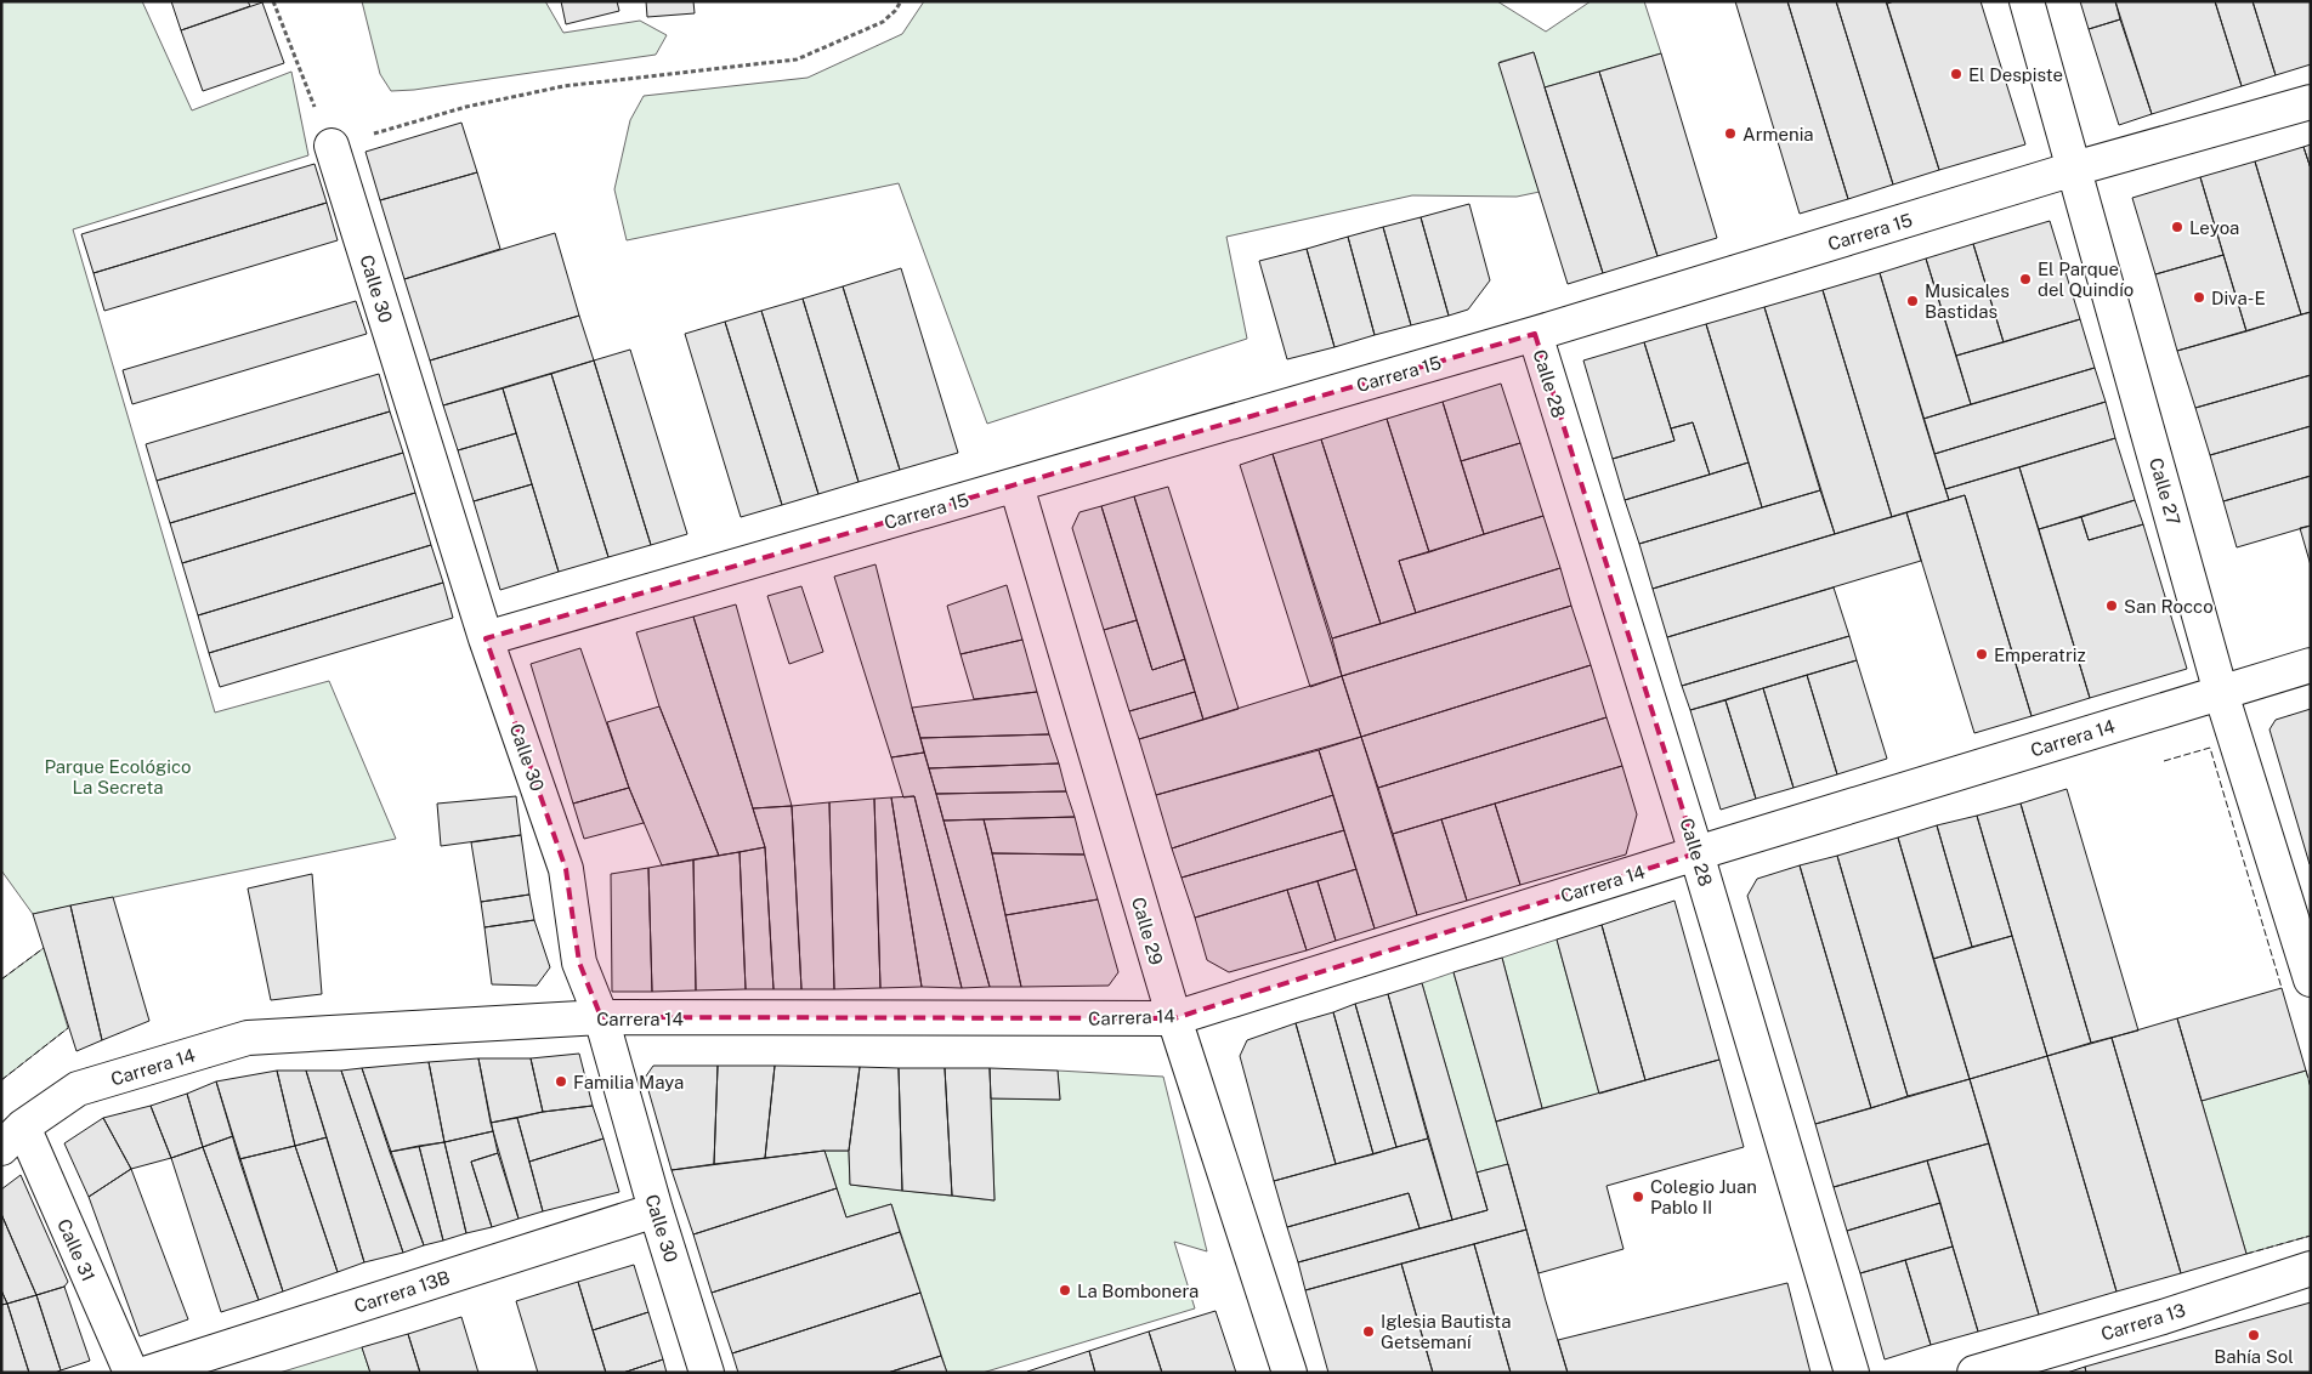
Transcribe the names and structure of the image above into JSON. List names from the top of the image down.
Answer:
{
  "streets": {
    "street": [
      "Carrera 15",
      "Calle 30",
      "Calle 28",
      "Calle 27",
      "Carrera 14",
      "Calle 29",
      "Calle 31",
      "Carrera 13B",
      "Carrera 13"
    ]
  },
  "crossings": [
    ["Carrera 15", "Calle 30"],
    ["Carrera 15", "Calle 28"],
    ["Carrera 15", "Calle 27"],
    ["Carrera 15", "Calle 29"],
    ["Calle 30", "Carrera 14"],
    ["Calle 30", "Carrera 13B"],
    ["Calle 28", "Carrera 14"],
    ["Calle 27", "Carrera 14"],
    ["Carrera 14", "Calle 29"],
    ["Carrera 14", "Calle 31"]
  ],
  "parks": ["Parque Ecológico La Secreta"],
  "places": [
    "El Despiste",
    "Armenia",
    "Leyoa",
    "El Parque del Quindío",
    "Diva-E",
    "Musicales Bastidas",
    "San Rocco",
    "Emperatriz",
    "Familia Maya",
    "Colegio Juan Pablo II",
    "La Bombonera",
    "Iglesia Bautista Getsemaní",
    "Bahía Sol"
  ]
}
